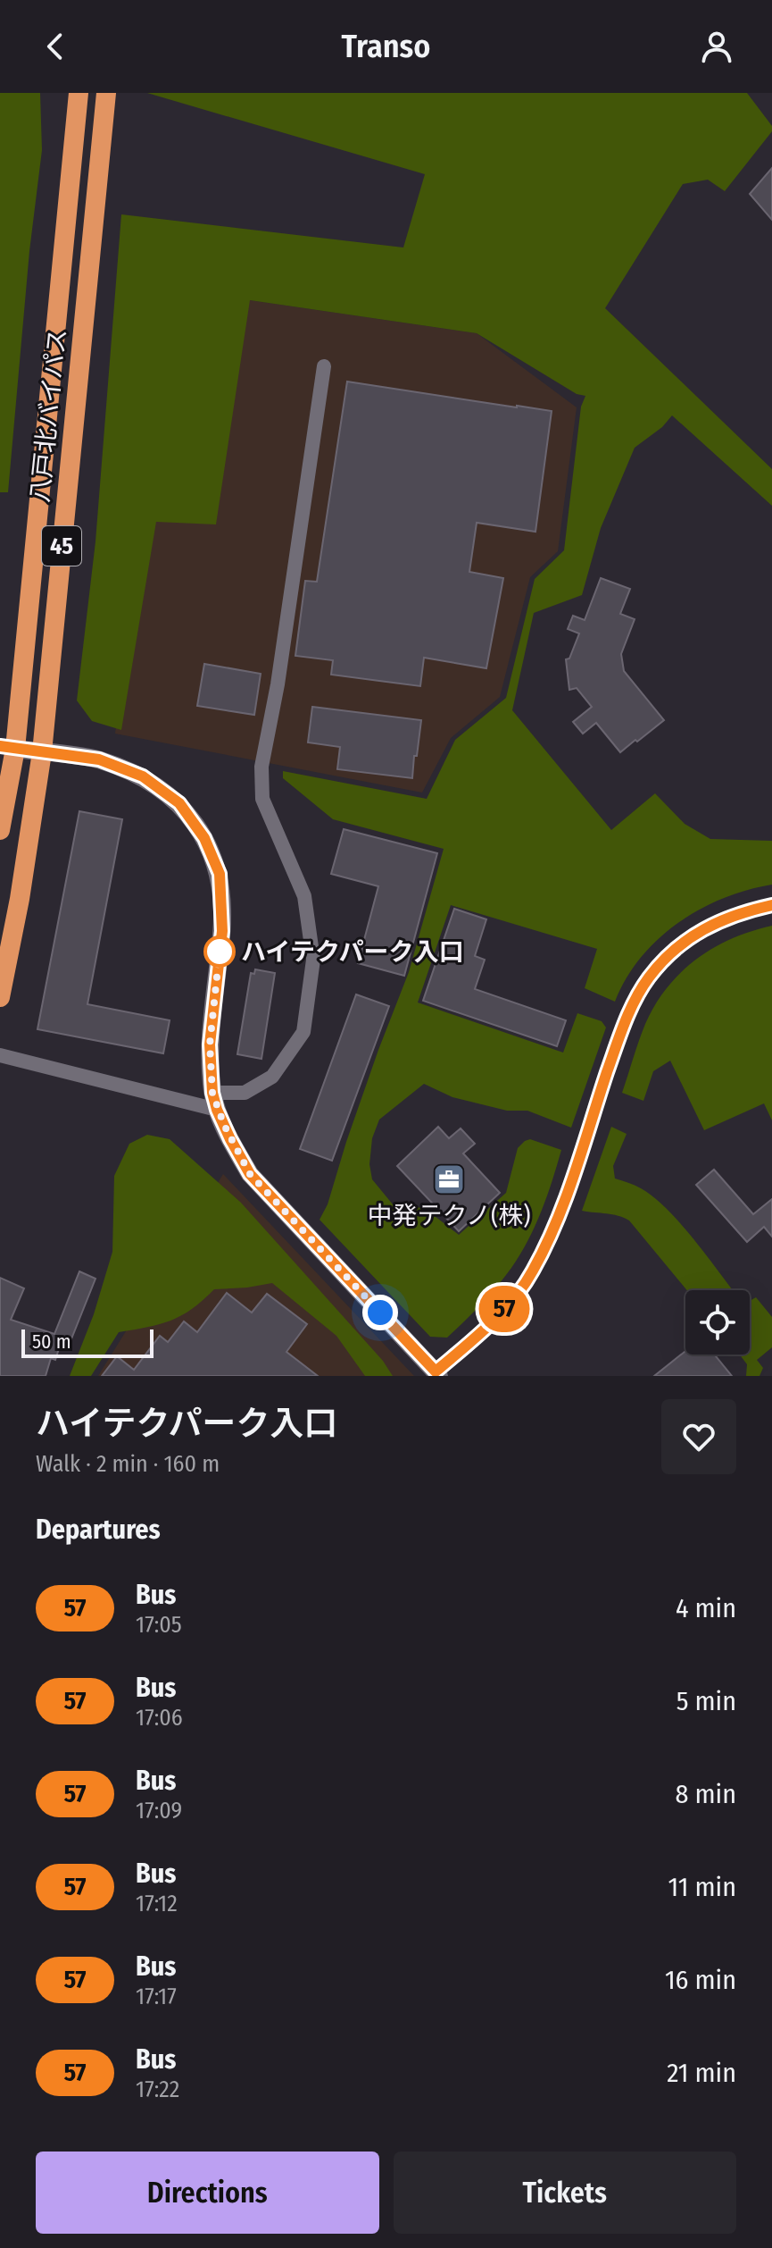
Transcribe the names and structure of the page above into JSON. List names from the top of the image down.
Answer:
{
  "streets": {
    "highway": ["八戸北バイパス", "45"]
  },
  "places": {
    "other": ["ハイテクパーク入口"],
    "office": ["中発テクノ(株)"]
  },
  "lines": ["bus line 57"],
  "scale_bar": "50 m",
  "page": {
    "header": "Transo",
    "on_map": "57",
    "scale": "50 m",
    "heading": [
      ["ハイテクパーク入口", "Walk · 2 min · 160 m"],
      "Departures"
    ],
    "list": [
      {
        "mark": "57",
        "name": "Bus",
        "note": "17:05",
        "value": "4 min"
      },
      {
        "mark": "57",
        "name": "Bus",
        "note": "17:06",
        "value": "5 min"
      },
      {
        "mark": "57",
        "name": "Bus",
        "note": "17:09",
        "value": "8 min"
      },
      {
        "mark": "57",
        "name": "Bus",
        "note": "17:12",
        "value": "11 min"
      },
      {
        "mark": "57",
        "name": "Bus",
        "note": "17:17",
        "value": "16 min"
      },
      {
        "mark": "57",
        "name": "Bus",
        "note": "17:22",
        "value": "21 min"
      }
    ],
    "buttons": ["Directions", "Tickets"]
  }
}
